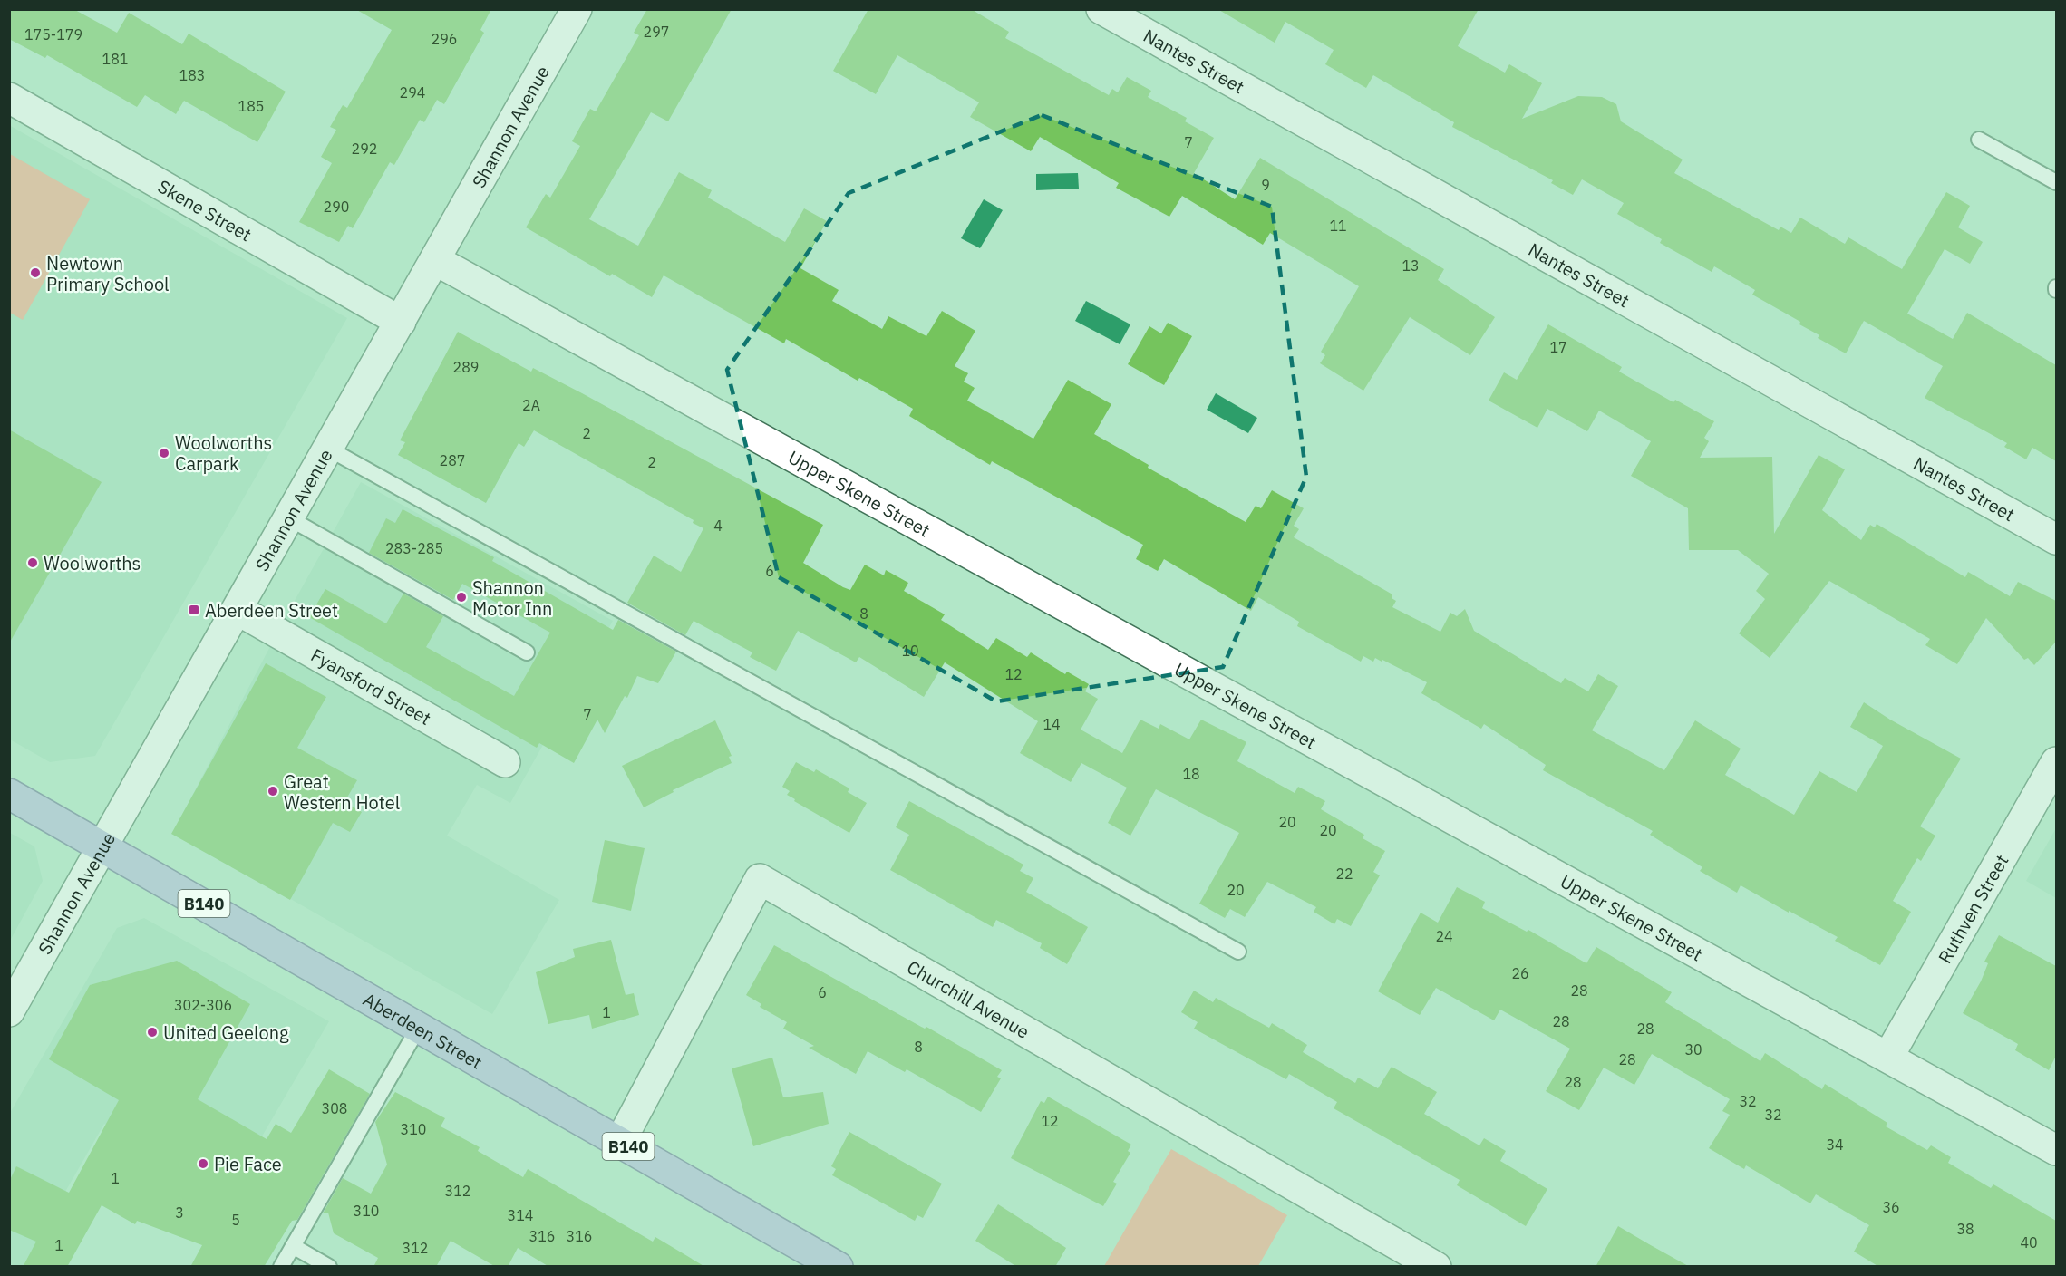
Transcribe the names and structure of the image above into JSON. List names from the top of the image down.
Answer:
{
  "streets": {
    "main road": ["B140", "Aberdeen Street"],
    "street": [
      "Nantes Street",
      "Shannon Avenue",
      "Skene Street",
      "Upper Skene Street",
      "Fyansford Street",
      "Ruthven Street",
      "Churchill Avenue"
    ]
  },
  "crossings": [
    ["Shannon Avenue", "Skene Street"],
    ["Shannon Avenue", "Upper Skene Street"],
    ["Shannon Avenue", "Fyansford Street"],
    ["Shannon Avenue", "Aberdeen Street"],
    ["Upper Skene Street", "Ruthven Street"],
    ["Churchill Avenue", "Aberdeen Street"]
  ],
  "places": {
    "other": [
      "Newtown Primary School",
      "Woolworths Carpark",
      "Woolworths",
      "Shannon Motor Inn",
      "Great Western Hotel",
      "United Geelong",
      "Pie Face"
    ],
    "transit": ["Aberdeen Street"]
  },
  "house_numbers": [
    "297",
    "175-179",
    "296",
    "181",
    "183",
    "294",
    "185",
    "7",
    "292",
    "9",
    "290",
    "11",
    "13",
    "17",
    "289",
    "2A",
    "2",
    "287",
    "2",
    "4",
    "283-285",
    "6",
    "8",
    "10",
    "12",
    "7",
    "14",
    "18",
    "20",
    "20",
    "22",
    "20",
    "24",
    "26",
    "28",
    "6",
    "302-306",
    "1",
    "28",
    "28",
    "8",
    "30",
    "28",
    "28",
    "32",
    "308",
    "32",
    "12",
    "310",
    "34",
    "1",
    "312",
    "36",
    "310",
    "3",
    "314",
    "5",
    "38",
    "316",
    "316",
    "40",
    "1",
    "312"
  ]
}
